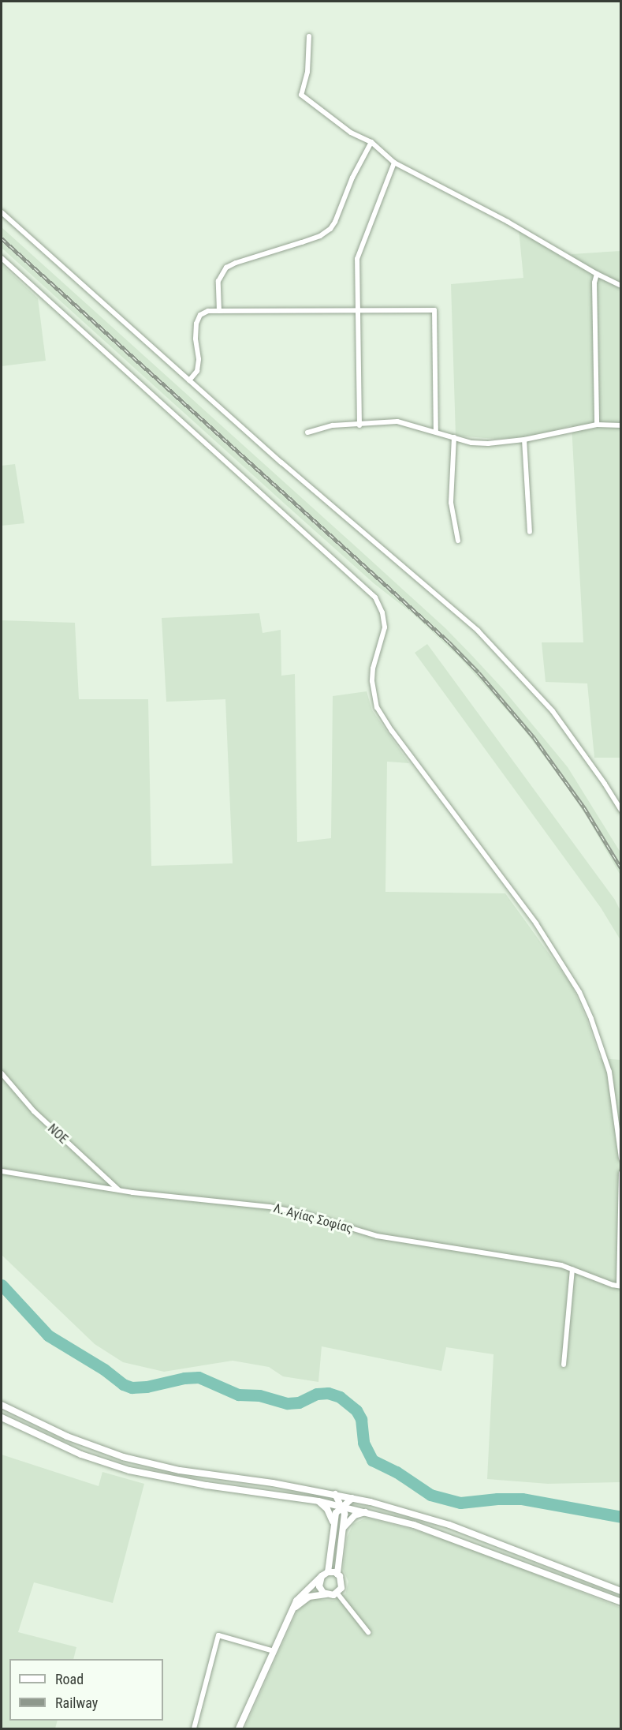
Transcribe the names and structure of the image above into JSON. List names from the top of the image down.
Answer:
{
  "streets": {
    "street": ["NOE", "Λ. Αγίας Σοφίας"]
  },
  "crossings": [
    ["NOE", "Λ. Αγίας Σοφίας"]
  ],
  "legend": ["Road", "Railway"]
}
